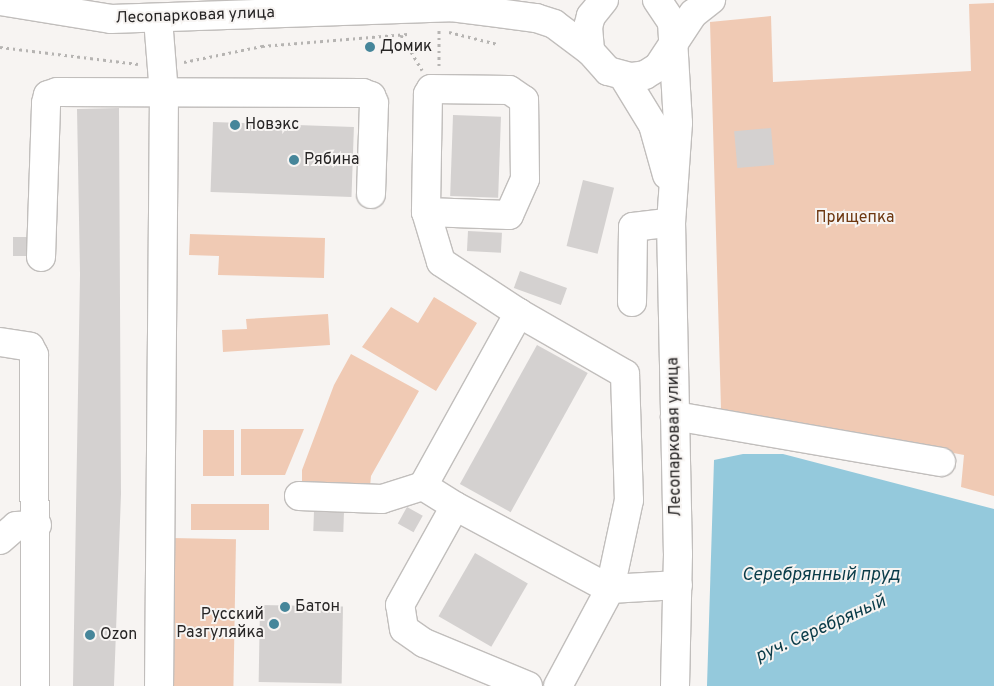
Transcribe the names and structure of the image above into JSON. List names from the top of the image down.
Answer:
{
  "streets": {
    "main road": ["Лесопарковая улица"]
  },
  "water": ["Серебрянный пруд", "руч. Серебряный"],
  "parks": ["Прищепка"],
  "places": [
    "Домик",
    "Новэкс",
    "Рябина",
    "Батон",
    "Русский Разгуляйка",
    "Ozon"
  ]
}
